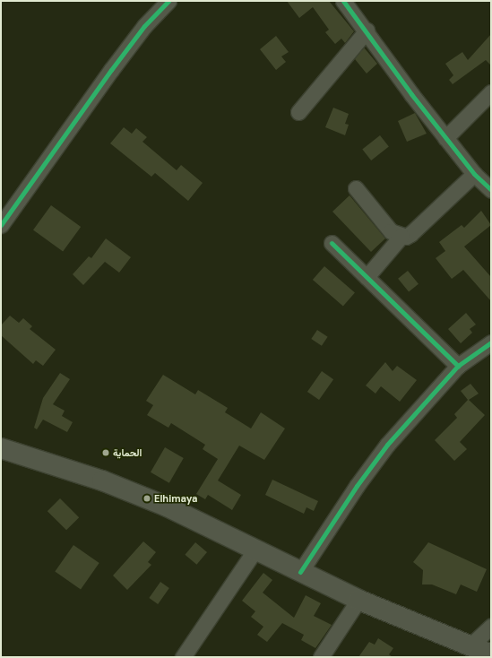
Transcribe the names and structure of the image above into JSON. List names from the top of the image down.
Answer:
{
  "places": ["الحماية", "Elhimaya"]
}
